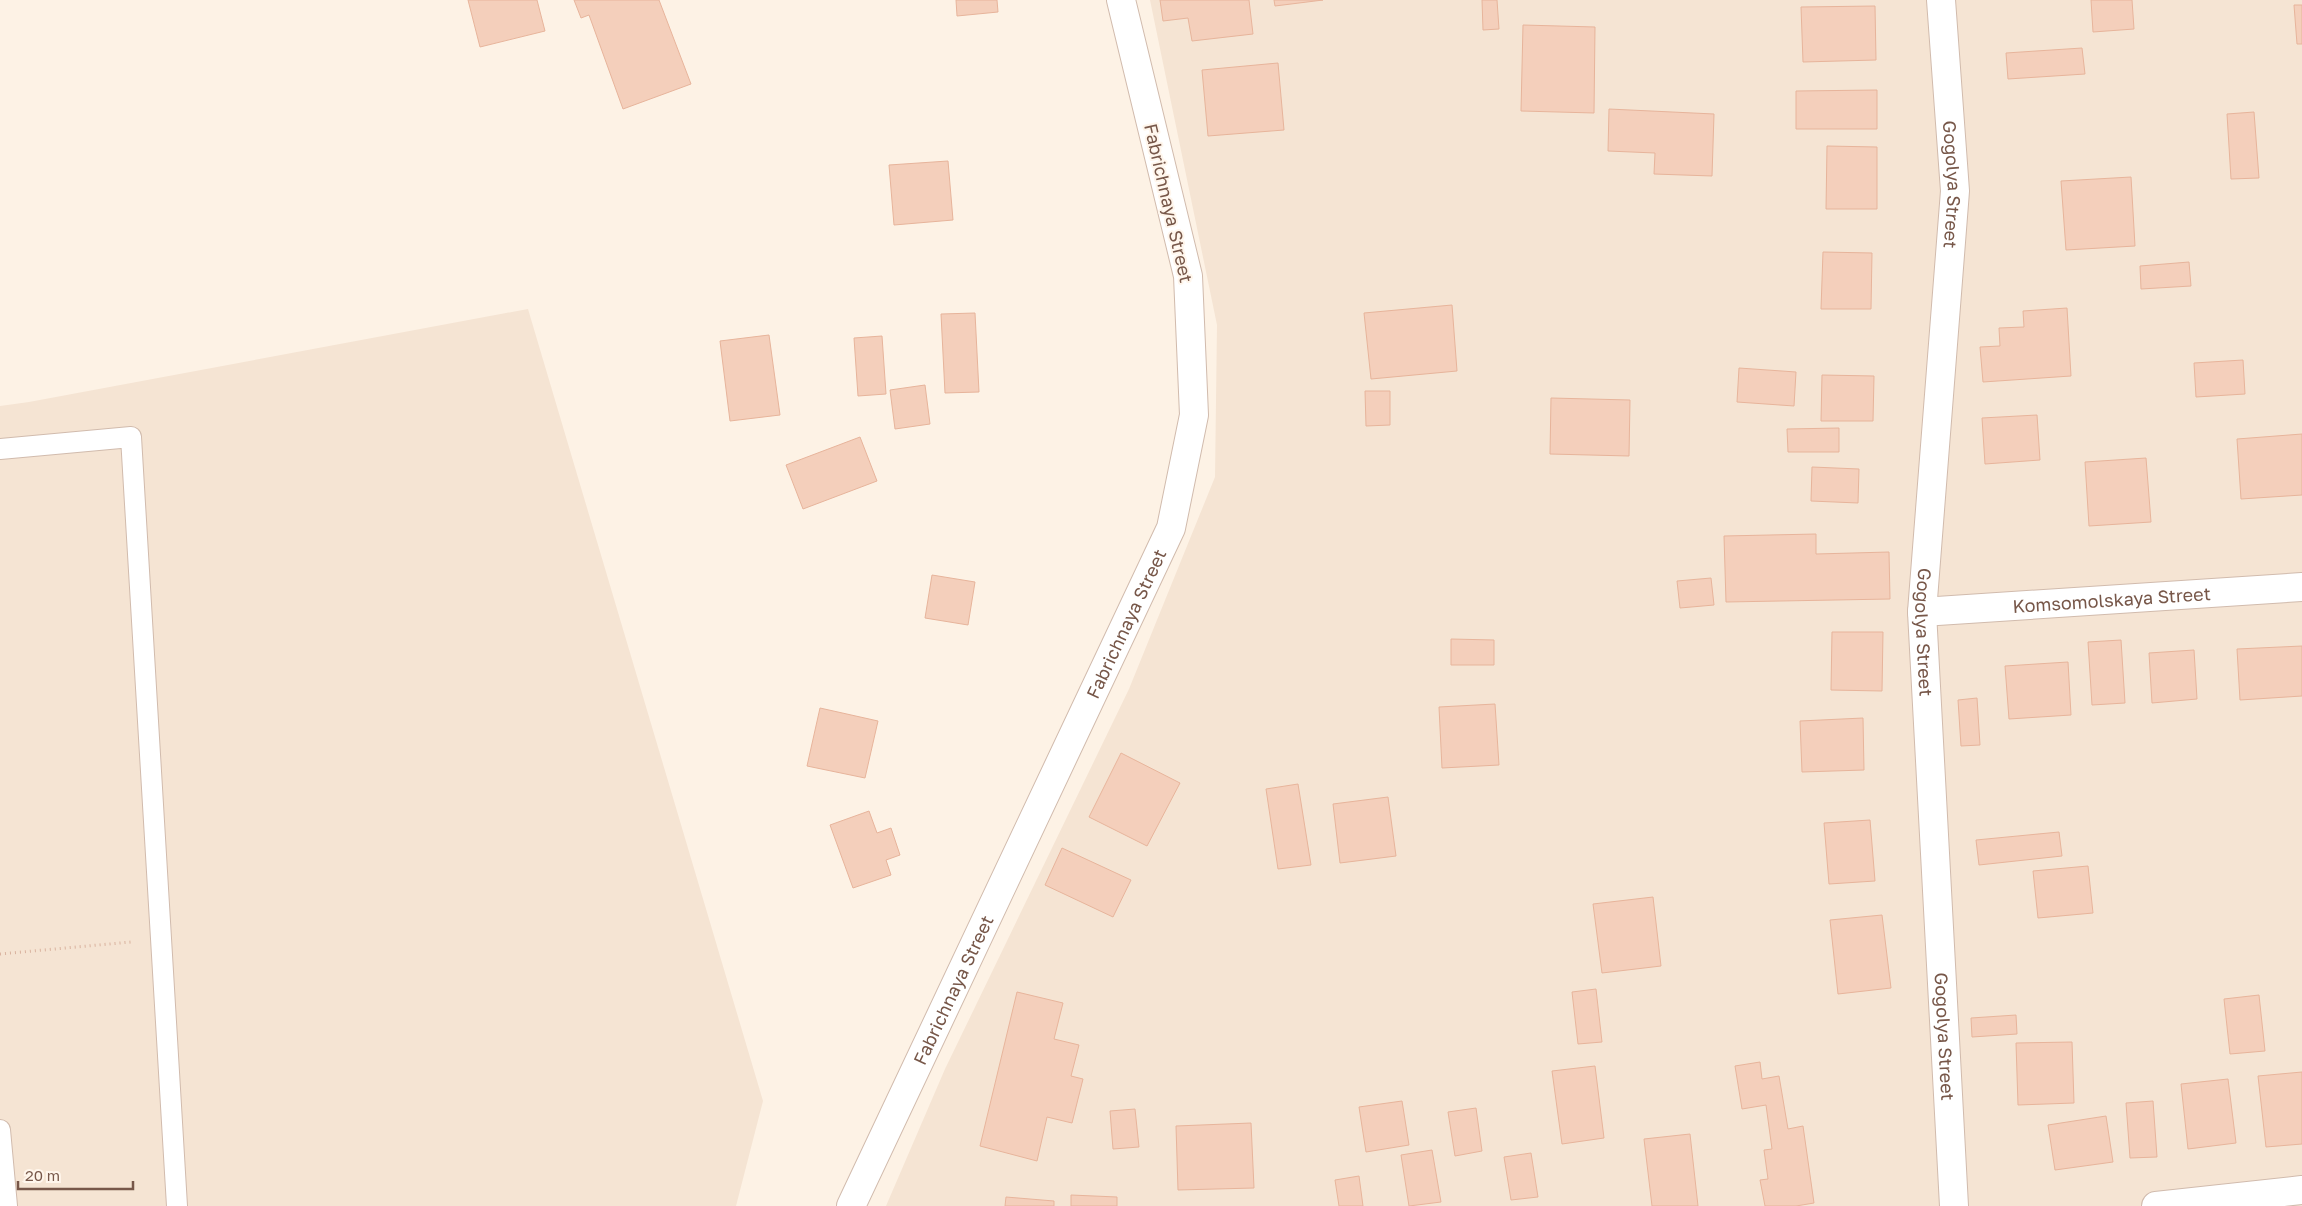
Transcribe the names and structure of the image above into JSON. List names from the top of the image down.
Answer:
{
  "streets": {
    "street": ["Gogolya Street", "Fabrichnaya Street", "Komsomolskaya Street"]
  },
  "crossings": [
    ["Gogolya Street", "Komsomolskaya Street"]
  ],
  "scale_bar": "20 m"
}
